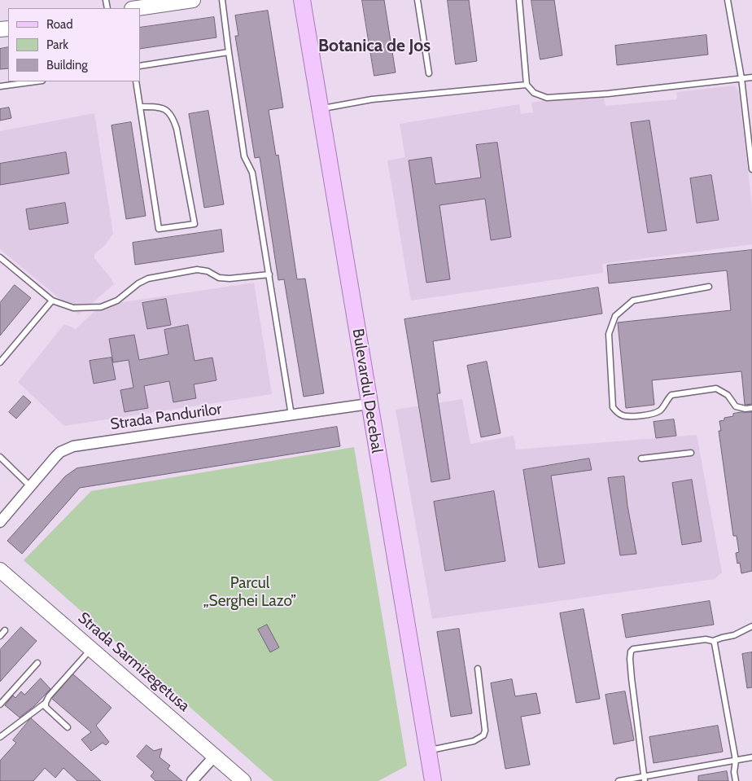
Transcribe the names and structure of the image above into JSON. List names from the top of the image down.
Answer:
{
  "streets": {
    "main road": ["Bulevardul Decebal", "Strada Sarmizegetusa"],
    "street": ["Strada Pandurilor"]
  },
  "crossings": [
    ["Bulevardul Decebal", "Strada Pandurilor"]
  ],
  "districts": ["Botanica de Jos"],
  "parks": ["Parcul „Serghei Lazo”"],
  "legend": ["Road", "Park", "Building"]
}
